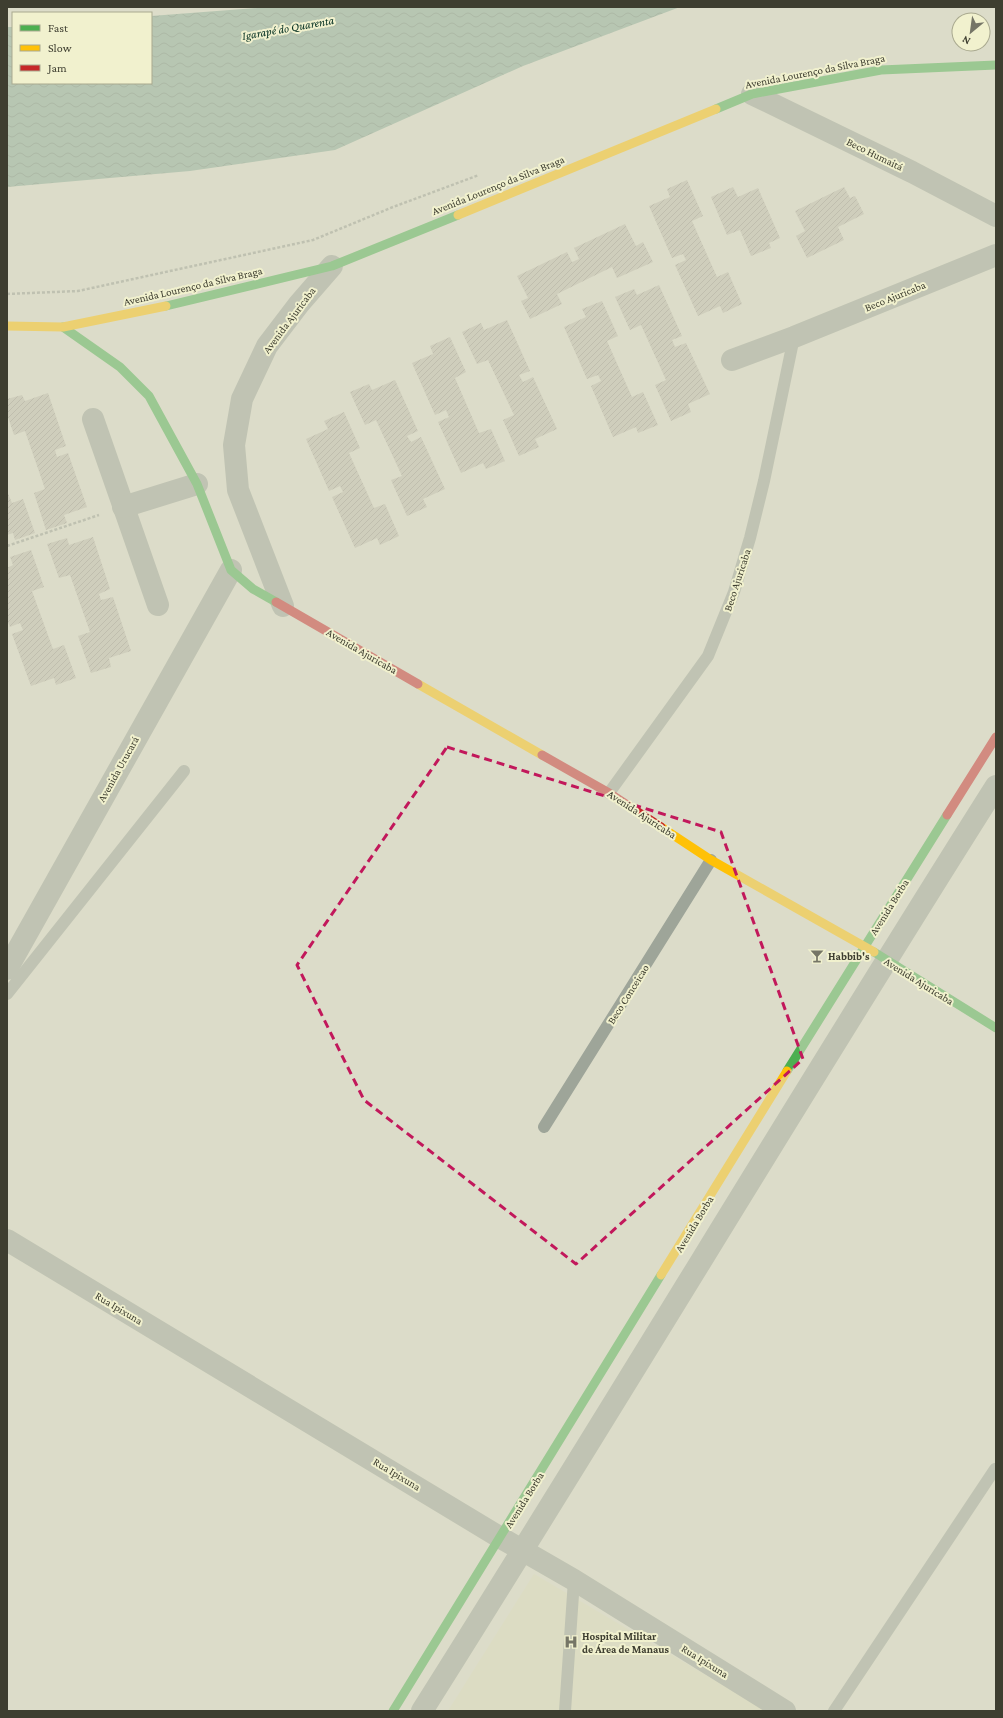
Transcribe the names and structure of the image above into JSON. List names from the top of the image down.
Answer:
{
  "streets": {
    "street": [
      "Avenida Lourenço da Silva Braga",
      "Beco Humaitá",
      "Beco Ajuricaba",
      "Avenida Ajuricaba",
      "Avenida Urucará",
      "Avenida Borba",
      "Rua Ipixuna"
    ],
    "lane": ["Beco Conceicao"]
  },
  "crossings": [
    ["Avenida Lourenço da Silva Braga", "Beco Humaitá"],
    ["Avenida Lourenço da Silva Braga", "Avenida Ajuricaba"],
    ["Beco Ajuricaba", "Avenida Ajuricaba"],
    ["Avenida Ajuricaba", "Avenida Urucará"],
    ["Avenida Ajuricaba", "Avenida Borba"],
    ["Avenida Ajuricaba", "Beco Conceicao"],
    ["Avenida Borba", "Rua Ipixuna"]
  ],
  "water": ["Igarapé do Quarenta"],
  "places": {
    "bar": ["Habbib's"],
    "hospital": ["Hospital Militar de Área de Manaus"]
  },
  "legend": ["Fast", "Slow", "Jam"],
  "north": "bottom left"
}
